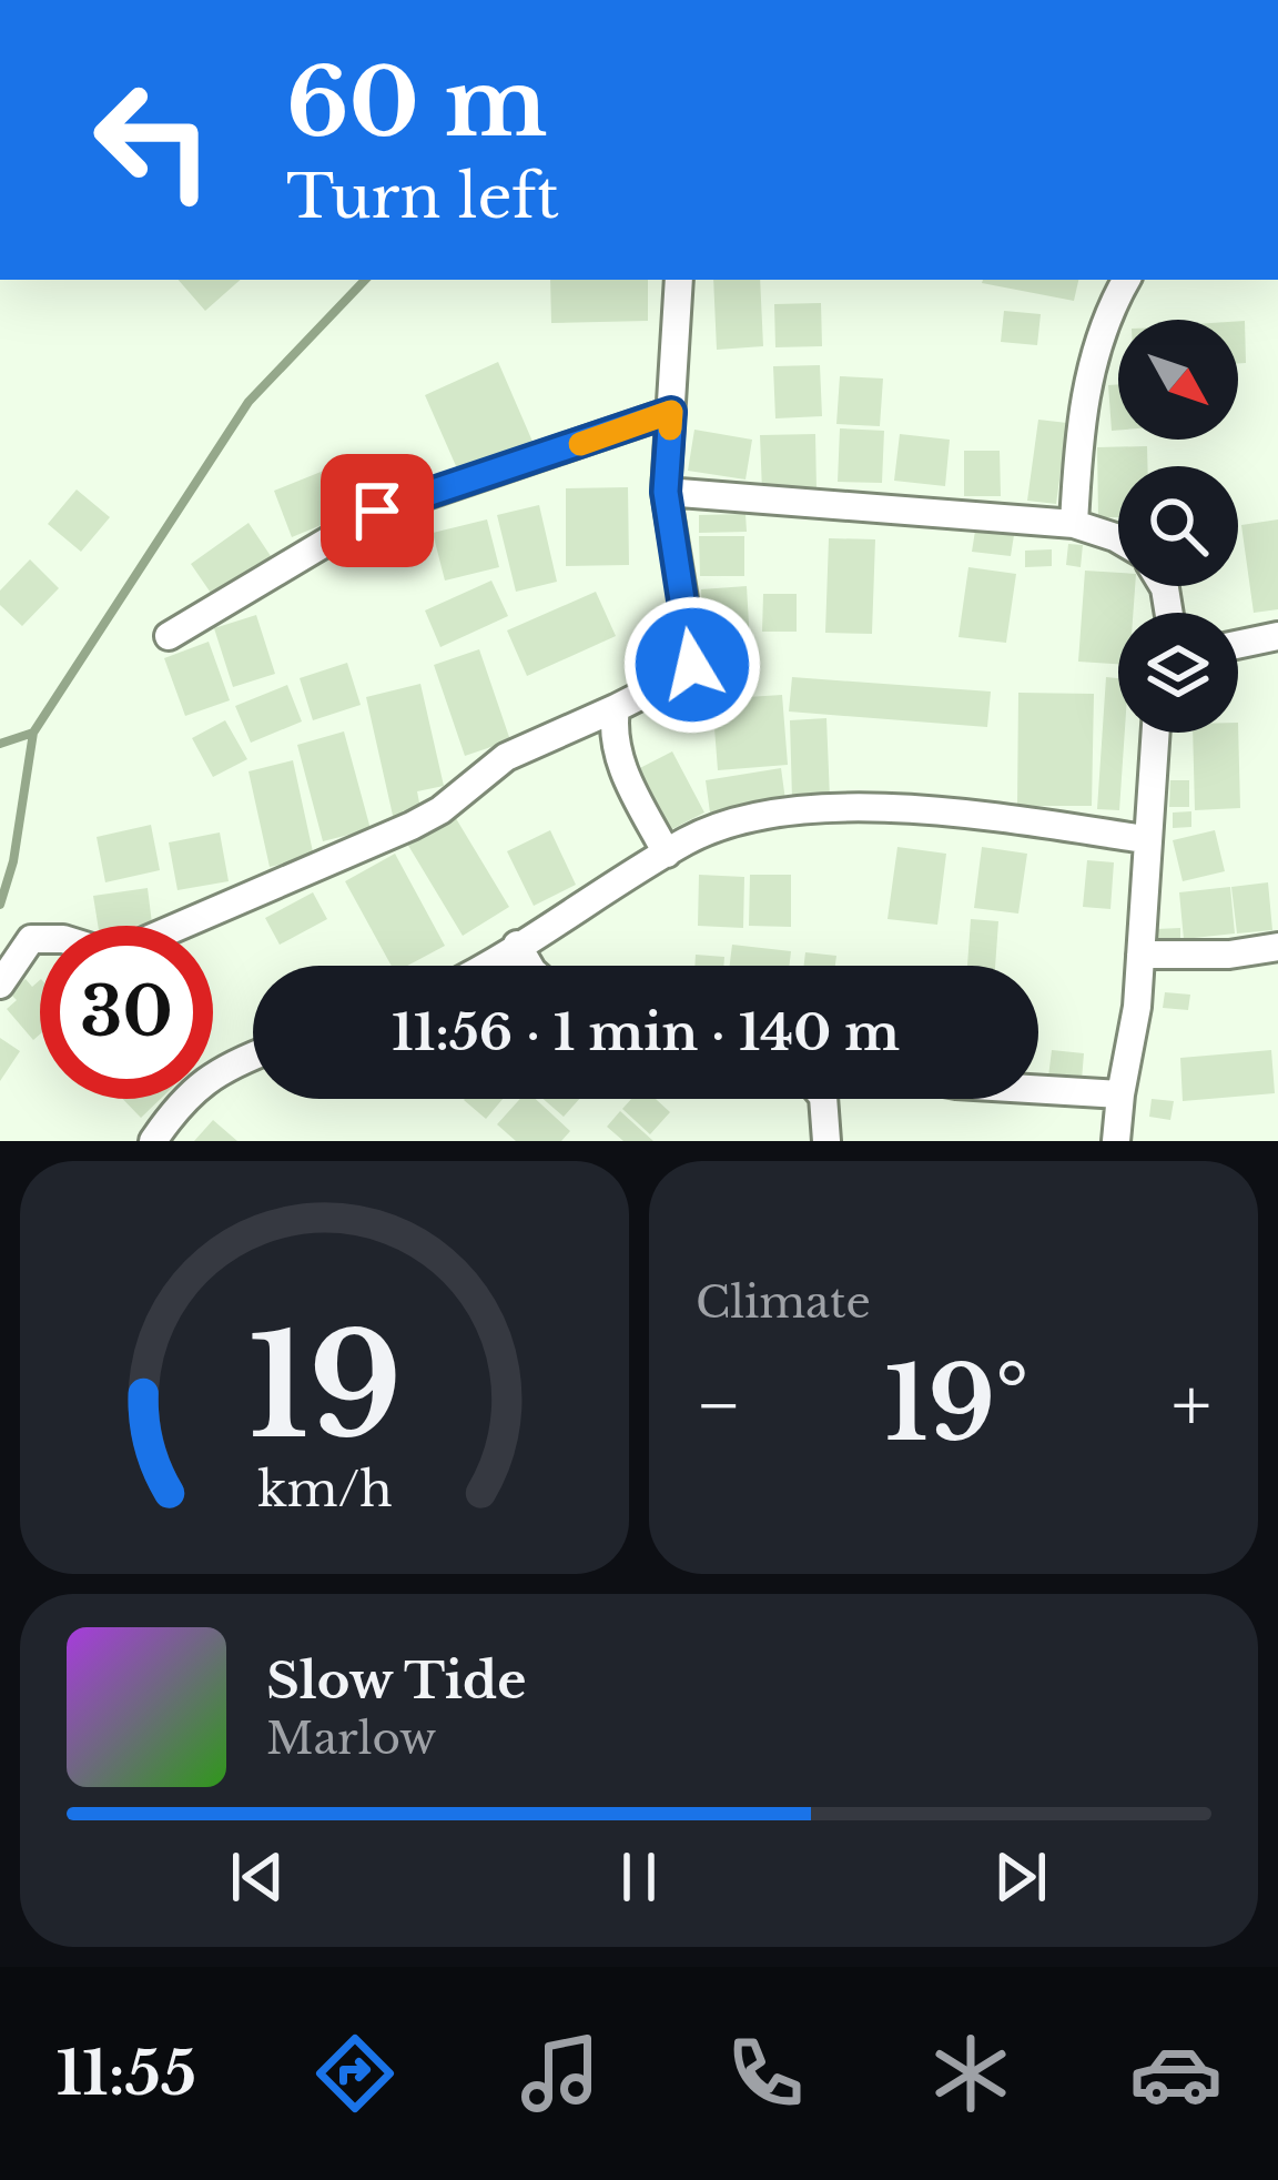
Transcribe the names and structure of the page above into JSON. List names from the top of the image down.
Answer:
{
  "north": "bottom right",
  "page": {
    "turn": ["60 m", "Turn left"],
    "limit": "30",
    "trip": "11:56 · 1 min · 140 m",
    "tile": "Climate",
    "heat": ["−", "19°", "+"],
    "song": ["Slow Tide", "Marlow"],
    "tabs": "11:55",
    "gauge": ["19", "km/h"]
  }
}
